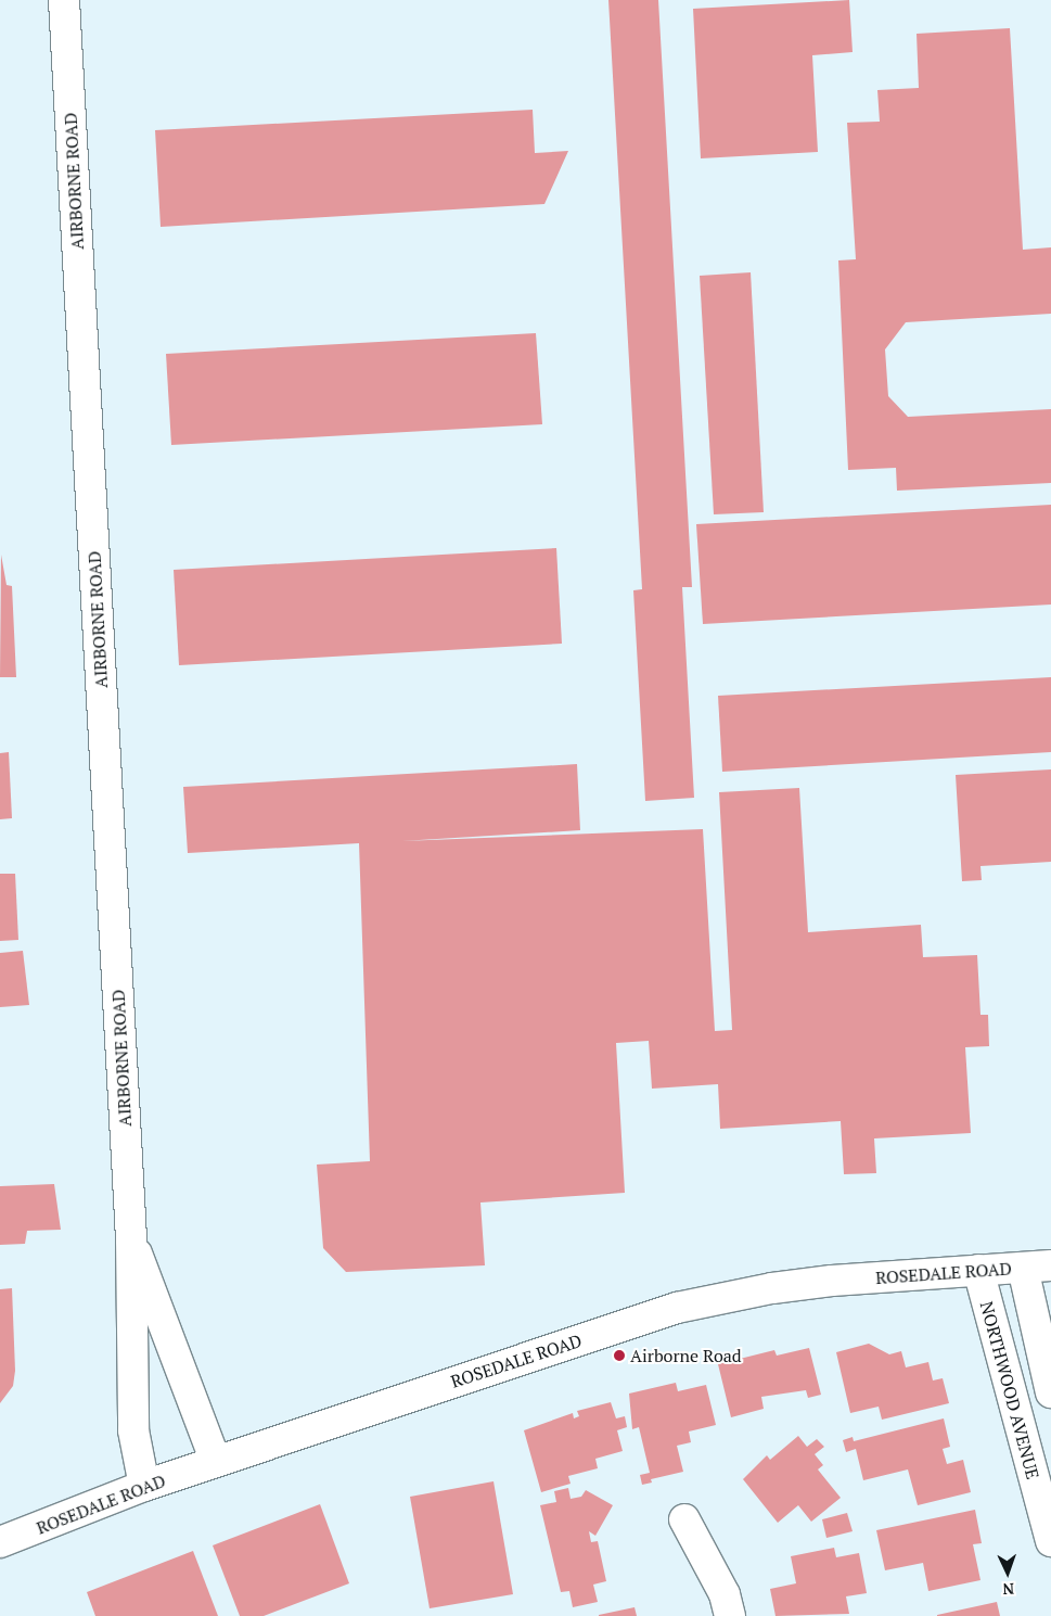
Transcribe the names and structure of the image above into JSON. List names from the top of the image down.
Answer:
{
  "streets": {
    "street": ["AIRBORNE ROAD", "ROSEDALE ROAD", "NORTHWOOD AVENUE"]
  },
  "crossings": [
    ["AIRBORNE ROAD", "ROSEDALE ROAD"],
    ["ROSEDALE ROAD", "NORTHWOOD AVENUE"]
  ],
  "places": ["Airborne Road"],
  "north": "bottom"
}
